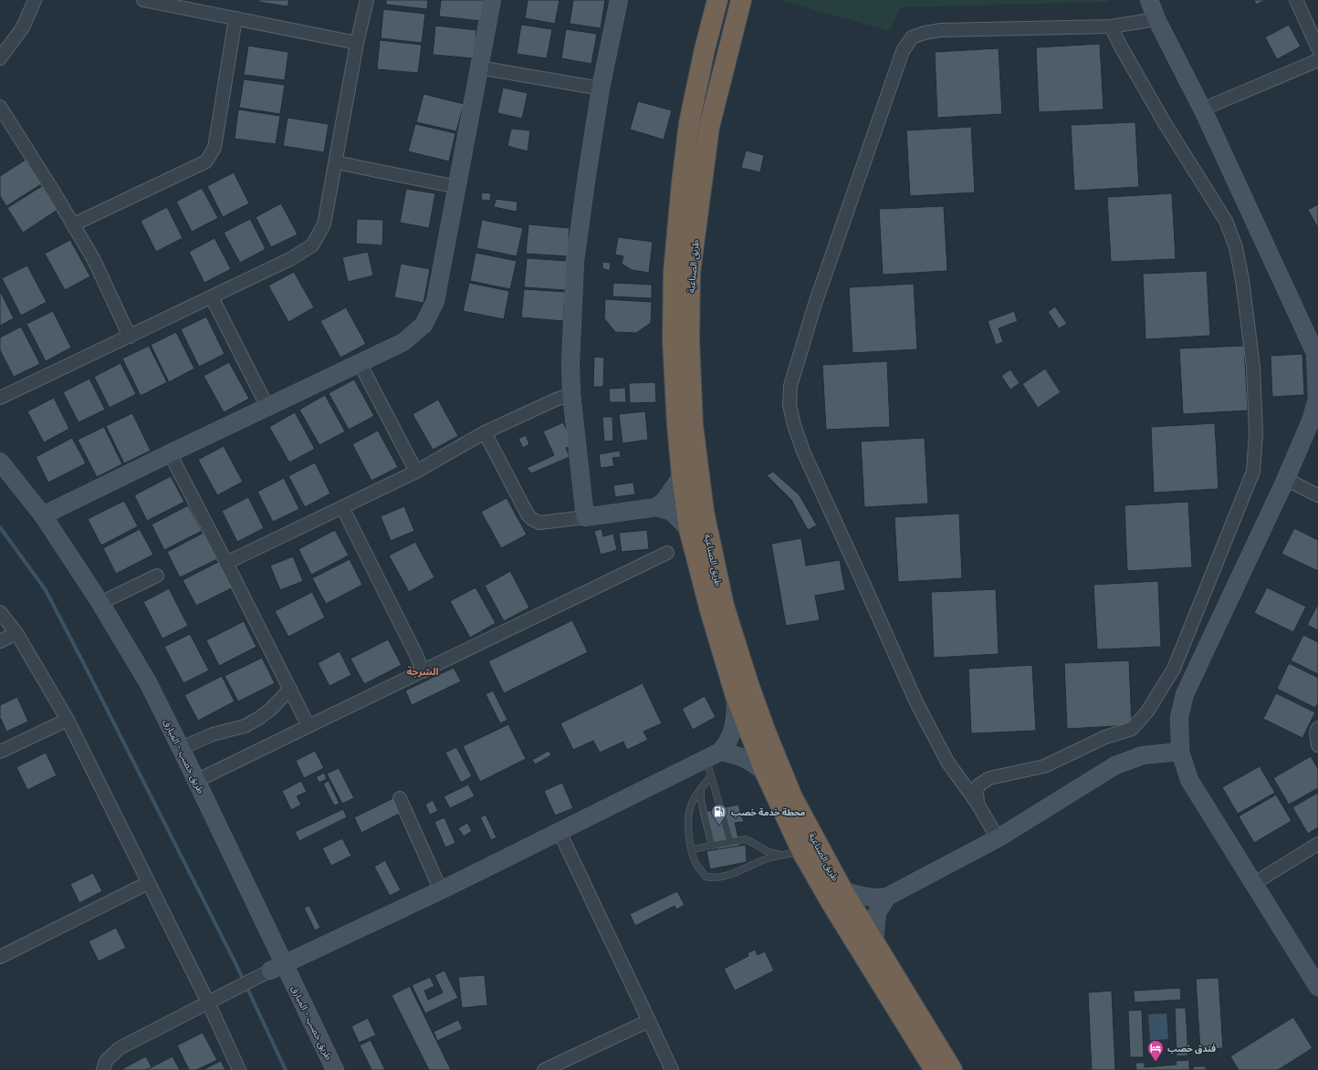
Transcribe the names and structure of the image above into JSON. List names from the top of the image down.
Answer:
{
  "streets": {
    "highway": ["طريق الصناعية"],
    "street": ["طريق خصب - المبارق"]
  },
  "districts": ["الشرجة"],
  "places": {
    "fuel station": ["محطة خدمة خصب"],
    "hotel": ["فندق خصب"]
  }
}
